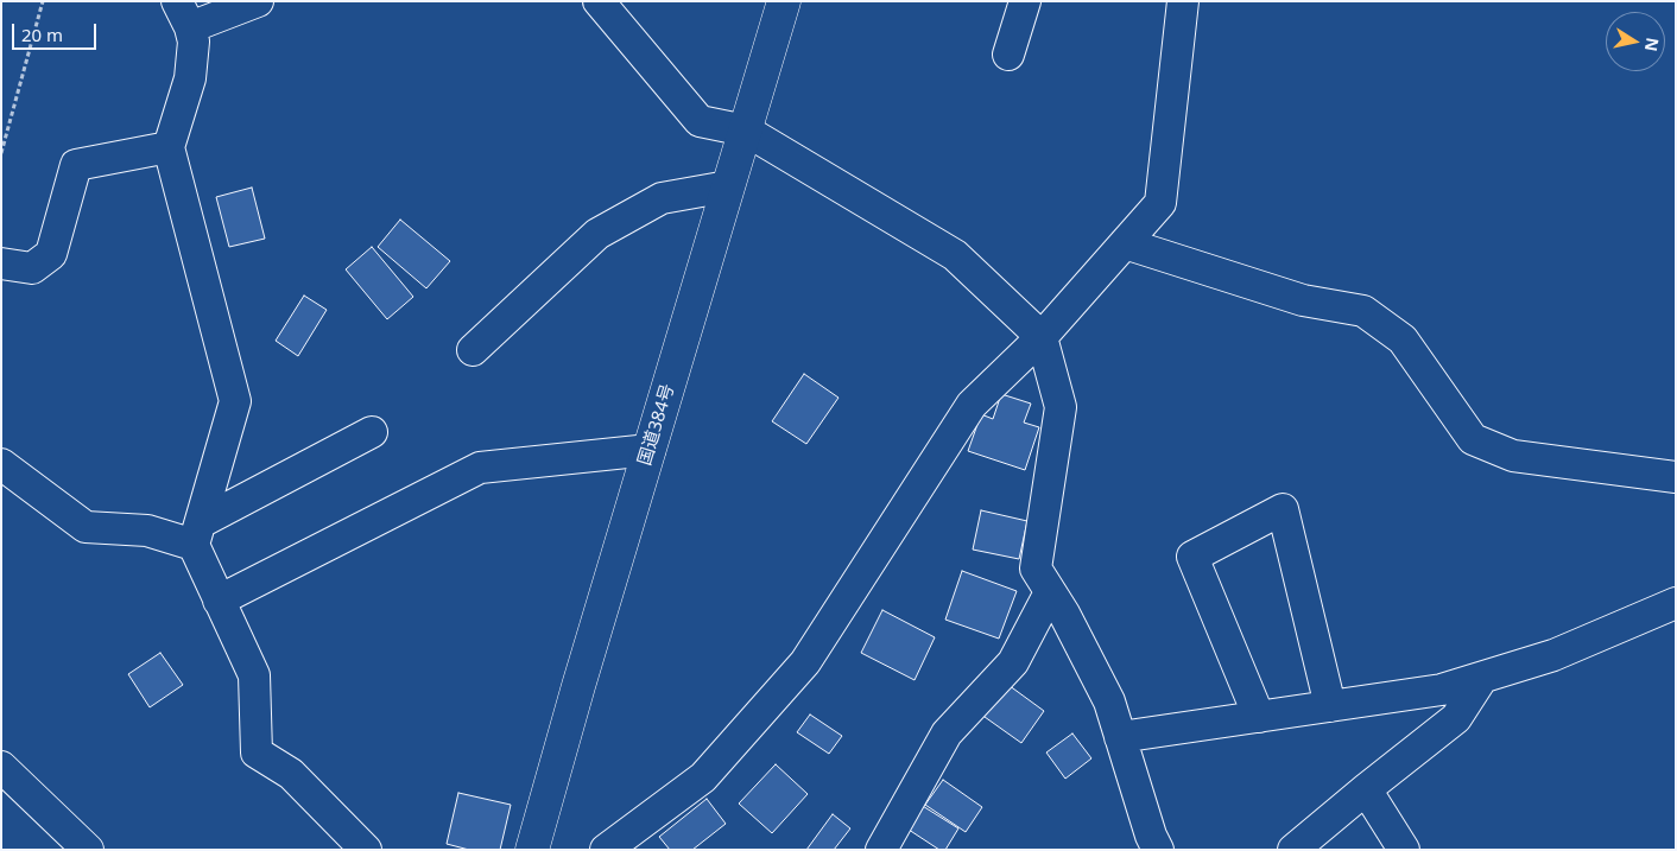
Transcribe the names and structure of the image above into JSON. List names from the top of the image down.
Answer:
{
  "streets": {
    "highway": ["国道384号"]
  },
  "scale_bar": "20 m",
  "north": "right"
}
